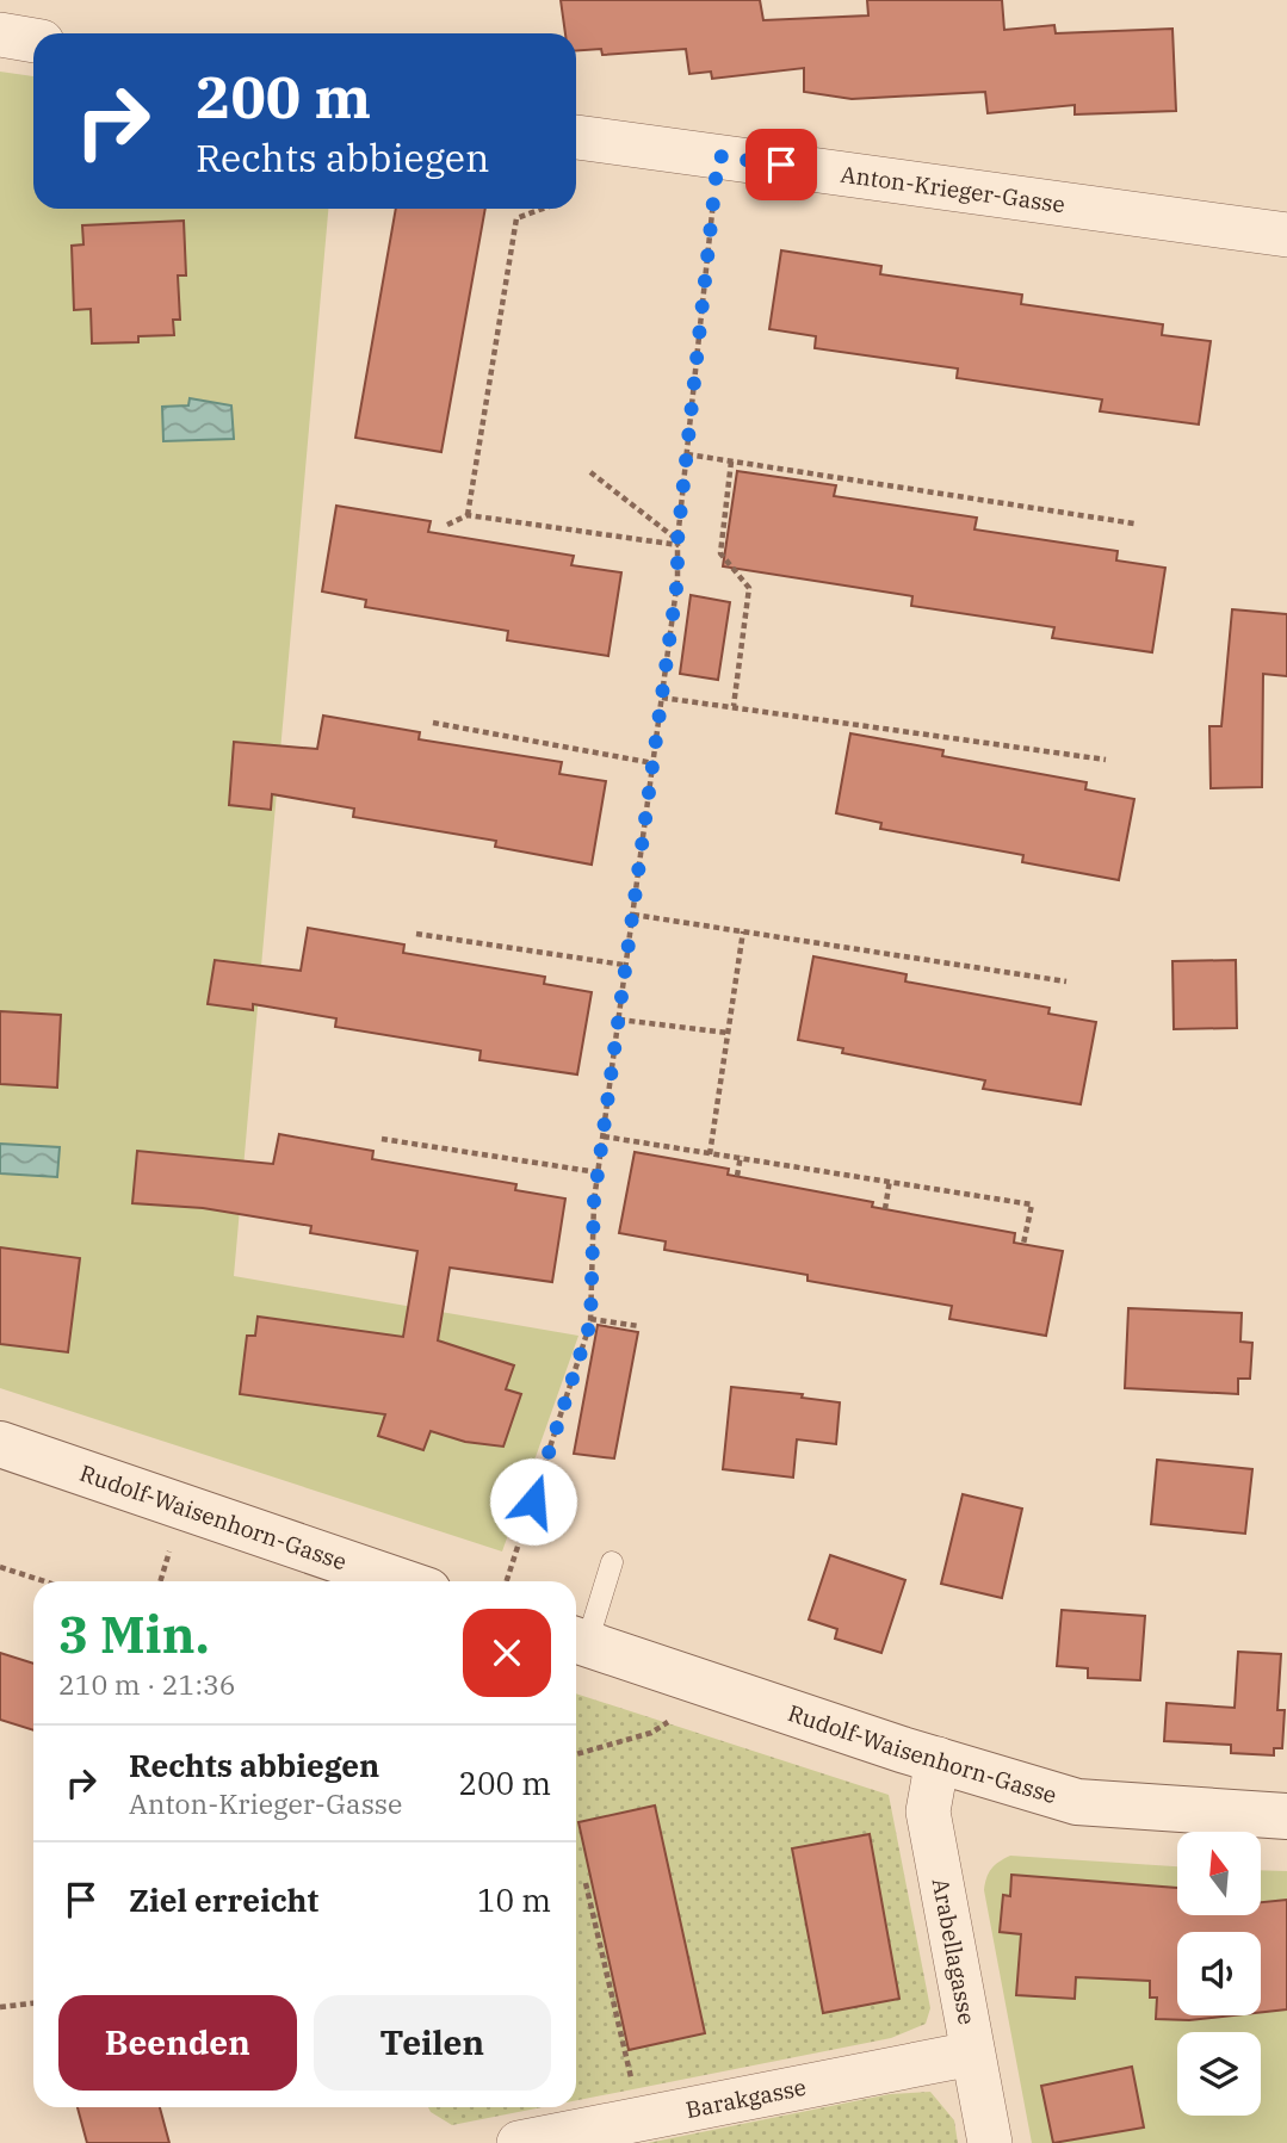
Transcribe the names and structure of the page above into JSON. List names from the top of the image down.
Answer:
{
  "streets": {
    "street": [
      "Anton-Krieger-Gasse",
      "Rudolf-Waisenhorn-Gasse",
      "Arabellagasse",
      "Barakgasse"
    ]
  },
  "crossings": [
    ["Rudolf-Waisenhorn-Gasse", "Arabellagasse"],
    ["Arabellagasse", "Barakgasse"]
  ],
  "north": "top",
  "page": {
    "turn": ["200 m", "Rechts abbiegen"],
    "heading": ["3 Min.", "210 m · 21:36"],
    "list": [
      {
        "name": "Rechts abbiegen",
        "note": "Anton-Krieger-Gasse",
        "value": "200 m"
      },
      {
        "name": "Ziel erreicht",
        "value": "10 m"
      }
    ],
    "buttons": ["Beenden", "Teilen"]
  }
}
